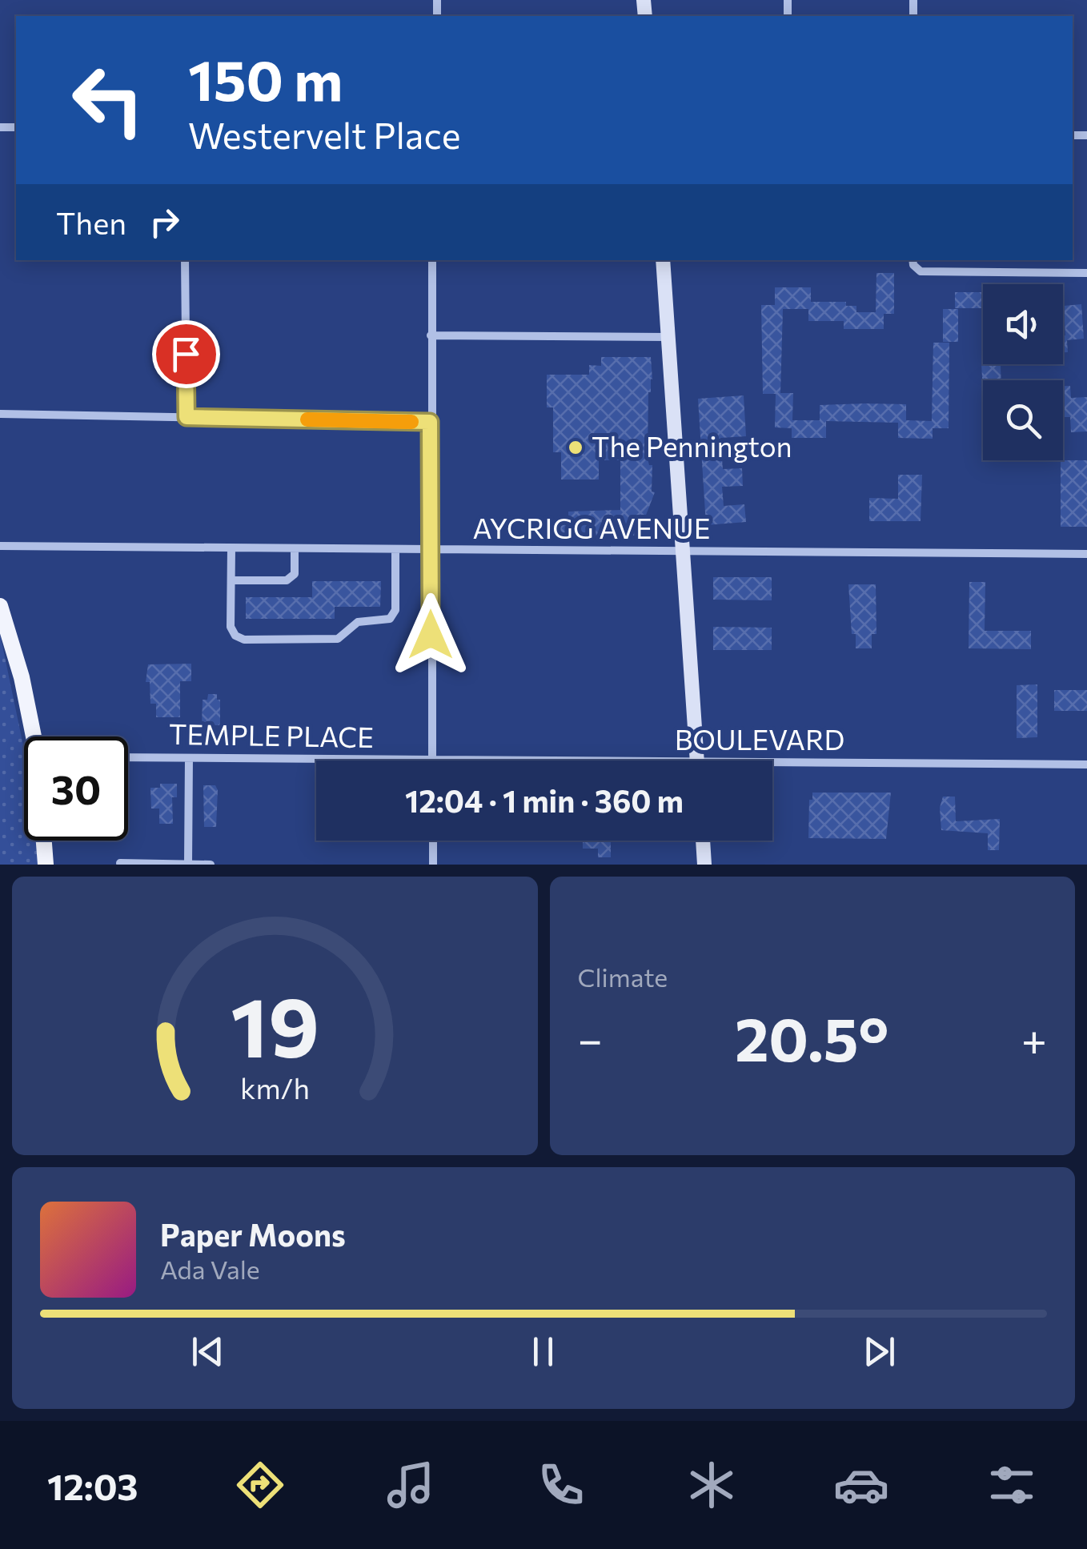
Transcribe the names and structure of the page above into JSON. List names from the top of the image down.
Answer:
{
  "streets": {
    "street": ["AYCRIGG AVENUE", "TEMPLE PLACE", "BOULEVARD"]
  },
  "places": ["The Pennington"],
  "page": {
    "turn": ["150 m", "Westervelt Place"],
    "then": "Then",
    "limit": "30",
    "trip": "12:04 · 1 min · 360 m",
    "tile": "Climate",
    "heat": ["−", "20.5°", "+"],
    "song": ["Paper Moons", "Ada Vale"],
    "tabs": "12:03",
    "gauge": ["19", "km/h"]
  }
}
